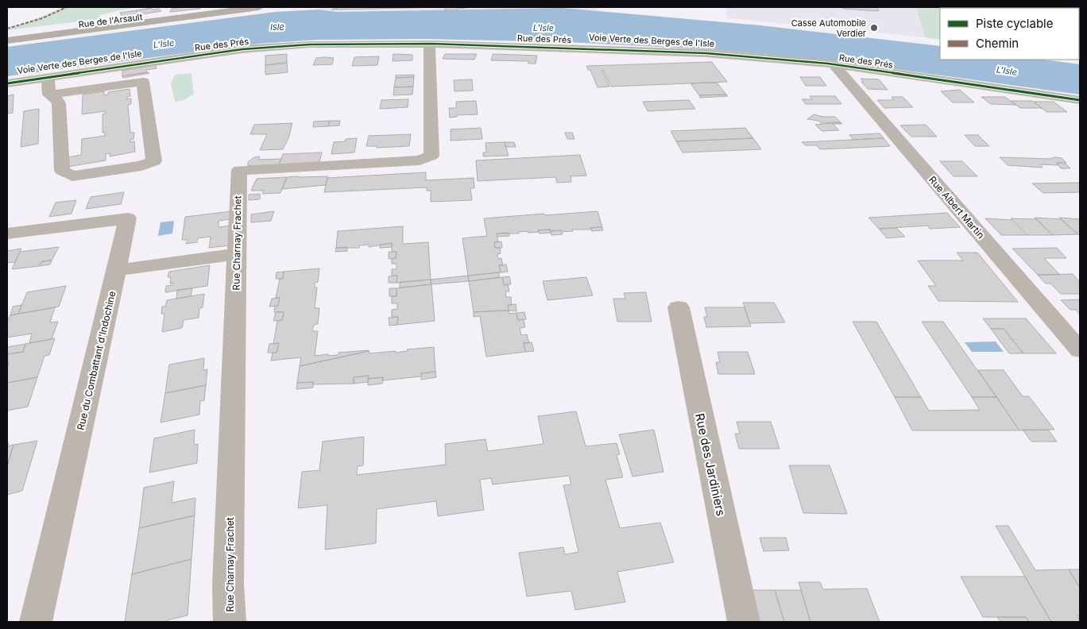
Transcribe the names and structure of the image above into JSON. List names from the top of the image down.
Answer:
{
  "streets": {
    "main road": ["Rue de l'Arsault"],
    "street": [
      "Rue des Prés",
      "Rue Albert Martin",
      "Rue Charnay Frachet",
      "Rue du Combattant d'Indochine",
      "Rue des Jardiniers"
    ],
    "cycle path": ["Voie Verte des Berges de l'Isle"]
  },
  "crossings": [
    ["Rue des Prés", "Rue Albert Martin"],
    ["Rue des Prés", "Rue Charnay Frachet"]
  ],
  "water": ["Isle", "L'Isle"],
  "places": ["Casse Automobile Verdier"],
  "legend": ["Piste cyclable", "Chemin"]
}
